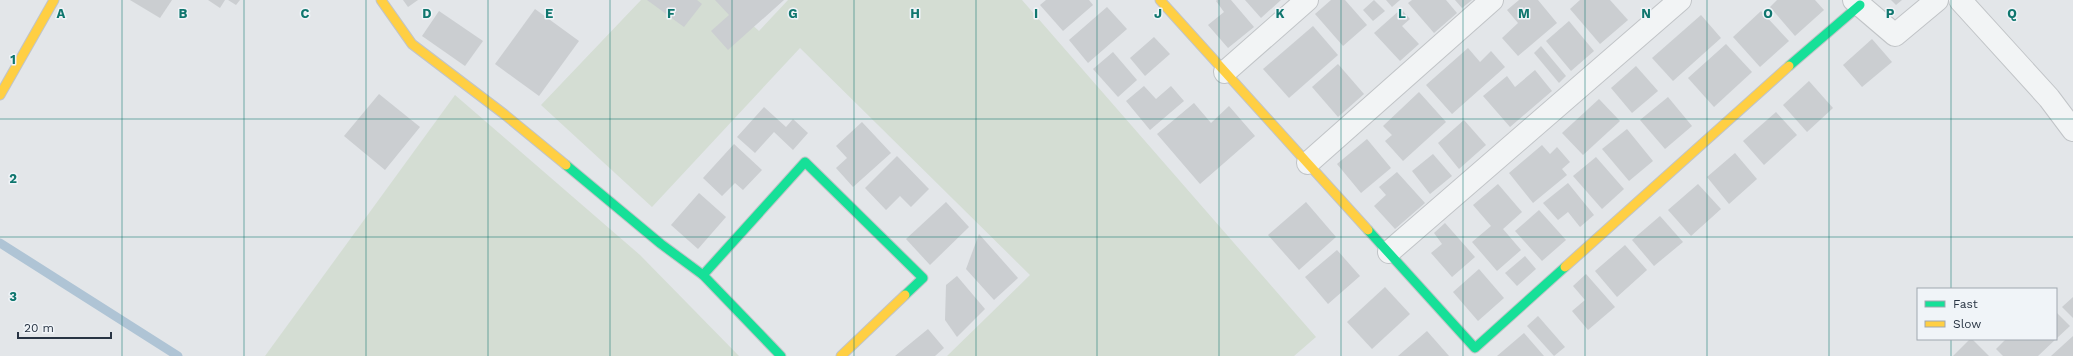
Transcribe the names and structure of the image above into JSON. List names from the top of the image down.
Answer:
{
  "legend": ["Fast", "Slow"],
  "scale_bar": "20 m",
  "grid": {
    "columns": [
      "A",
      "B",
      "C",
      "D",
      "E",
      "F",
      "G",
      "H",
      "I",
      "J",
      "K",
      "L",
      "M",
      "N",
      "O",
      "P",
      "Q"
    ],
    "rows": ["1", "2", "3"]
  }
}
